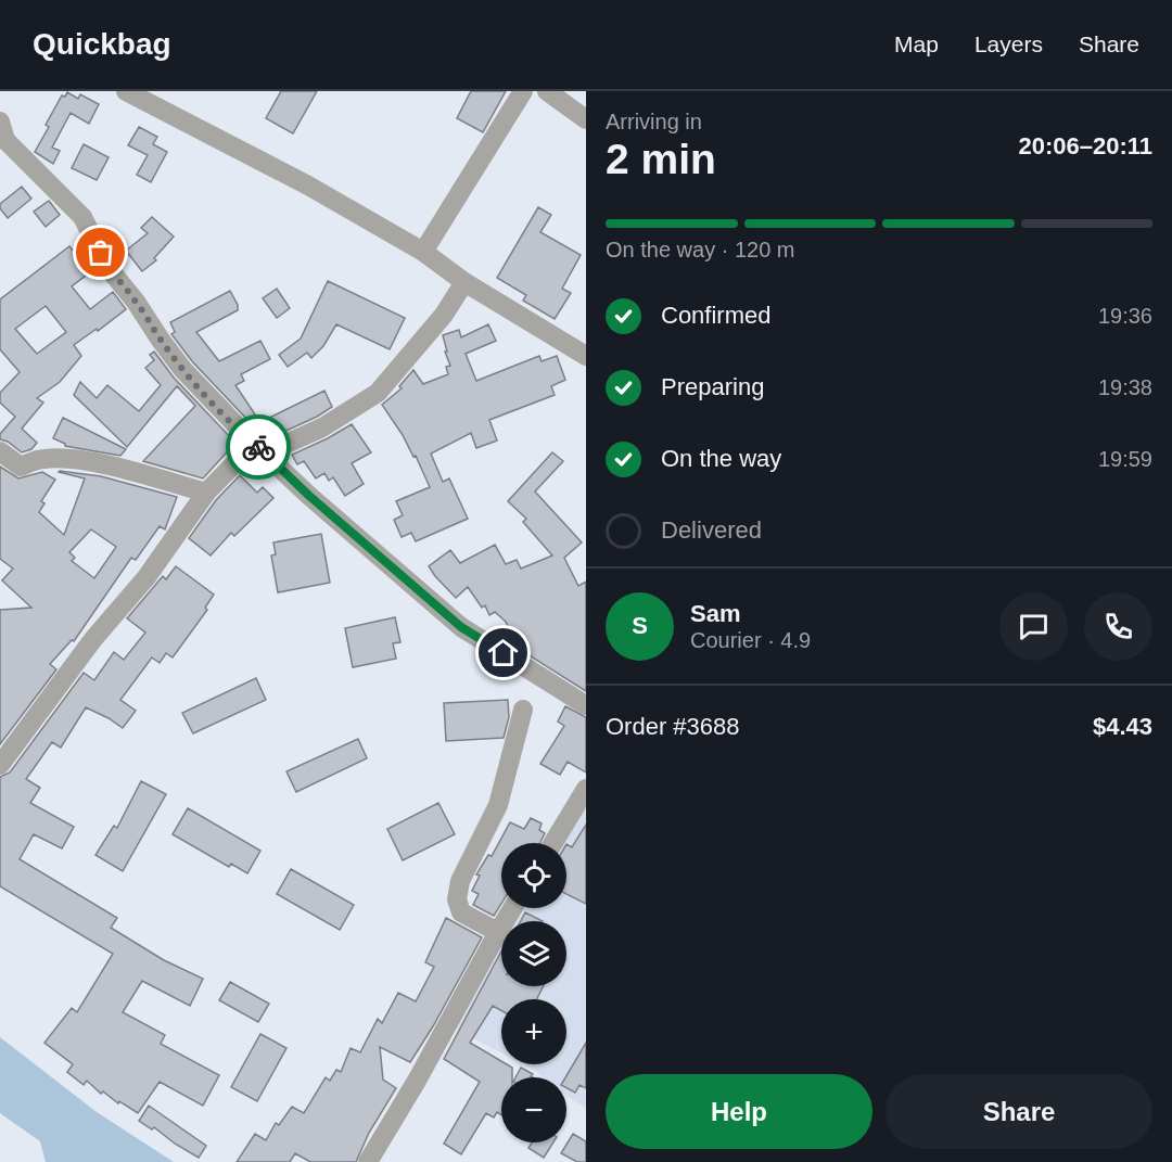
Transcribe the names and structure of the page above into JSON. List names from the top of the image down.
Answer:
{
  "page": {
    "header": "Quickbag",
    "nav": ["Map", "Layers", "Share"],
    "heading": ["2 min", "Arriving in", "20:06–20:11"],
    "panel": [
      "Sam",
      "Courier · 4.9",
      "Order #3688",
      "$4.43"
    ],
    "bar": "On the way · 120 m",
    "list": [
      ["Confirmed", "19:36"],
      ["Preparing", "19:38"],
      ["On the way", "19:59"],
      "Delivered"
    ],
    "round": "S",
    "map_buttons": ["+", "−"],
    "buttons": ["Help", "Share"]
  }
}
